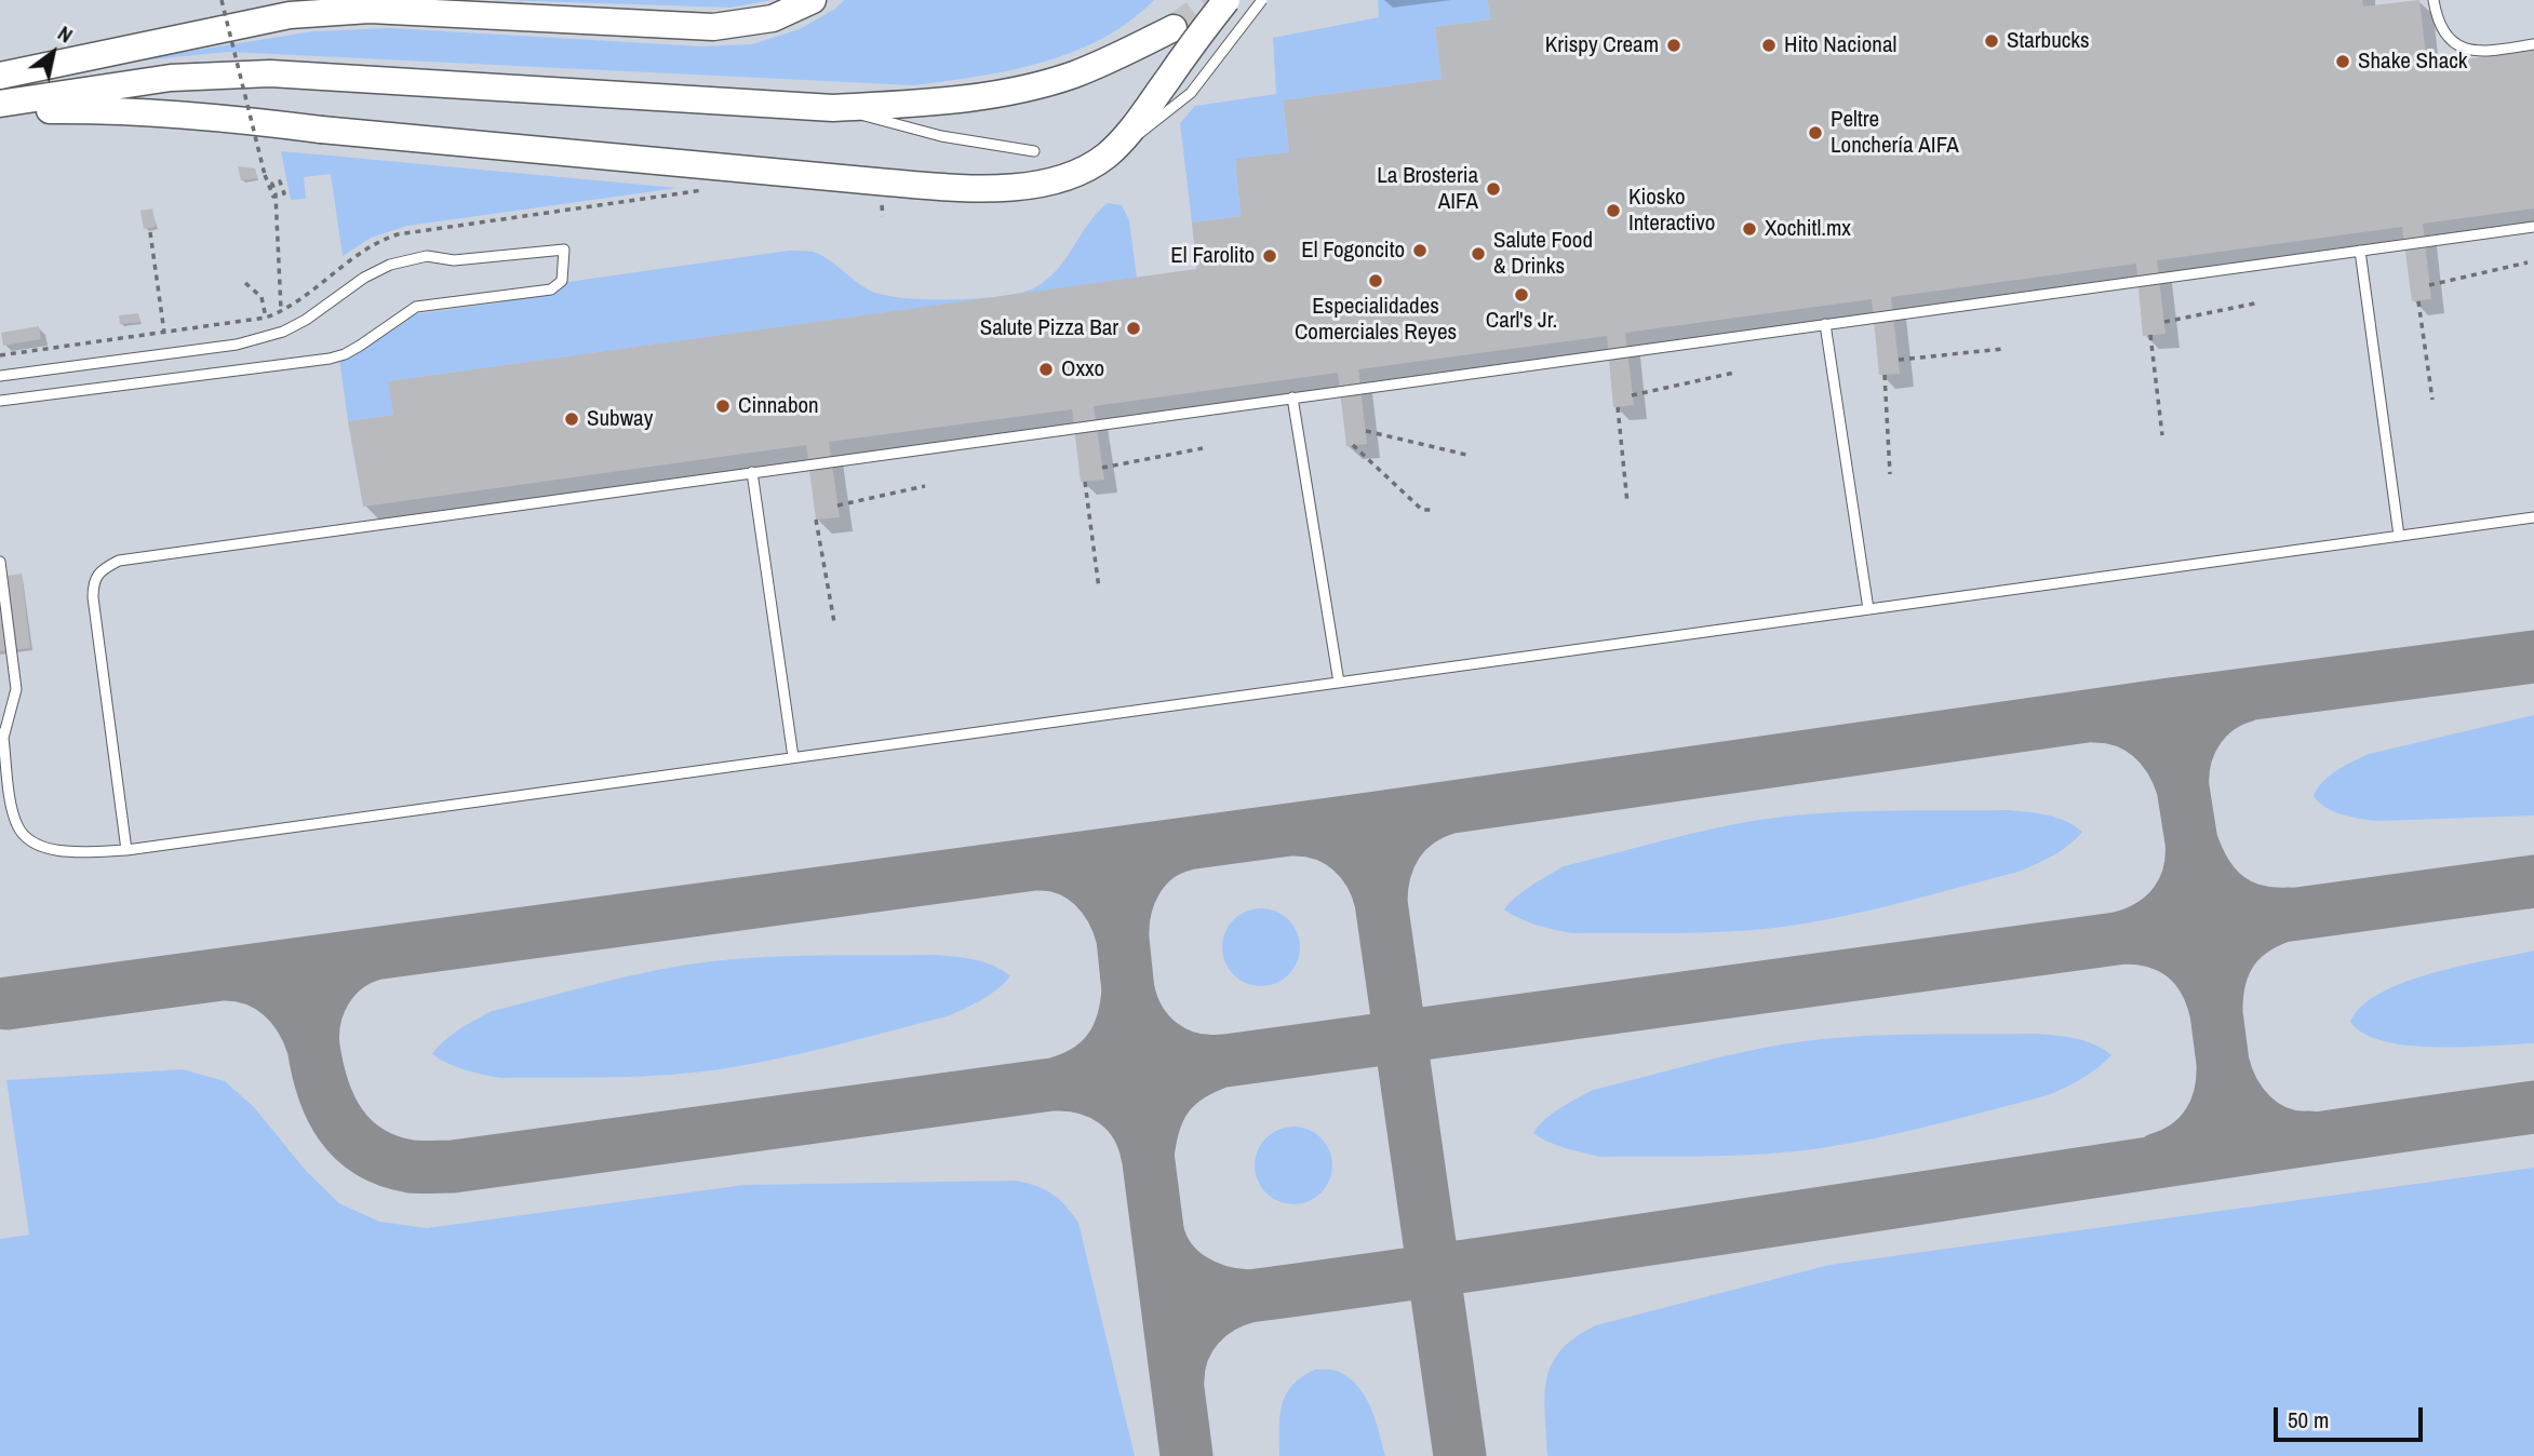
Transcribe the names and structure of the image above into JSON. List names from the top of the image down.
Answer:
{
  "places": [
    "Starbucks",
    "Krispy Cream",
    "Hito Nacional",
    "Shake Shack",
    "Peltre Lonchería AIFA",
    "La Brosteria AIFA",
    "Kiosko Interactivo",
    "Xochitl.mx",
    "El Fogoncito",
    "Salute Food & Drinks",
    "El Farolito",
    "Especialidades Comerciales Reyes",
    "Carl's Jr.",
    "Salute Pizza Bar",
    "Oxxo",
    "Cinnabon",
    "Subway"
  ],
  "scale_bar": "50 m",
  "north": "top right"
}
